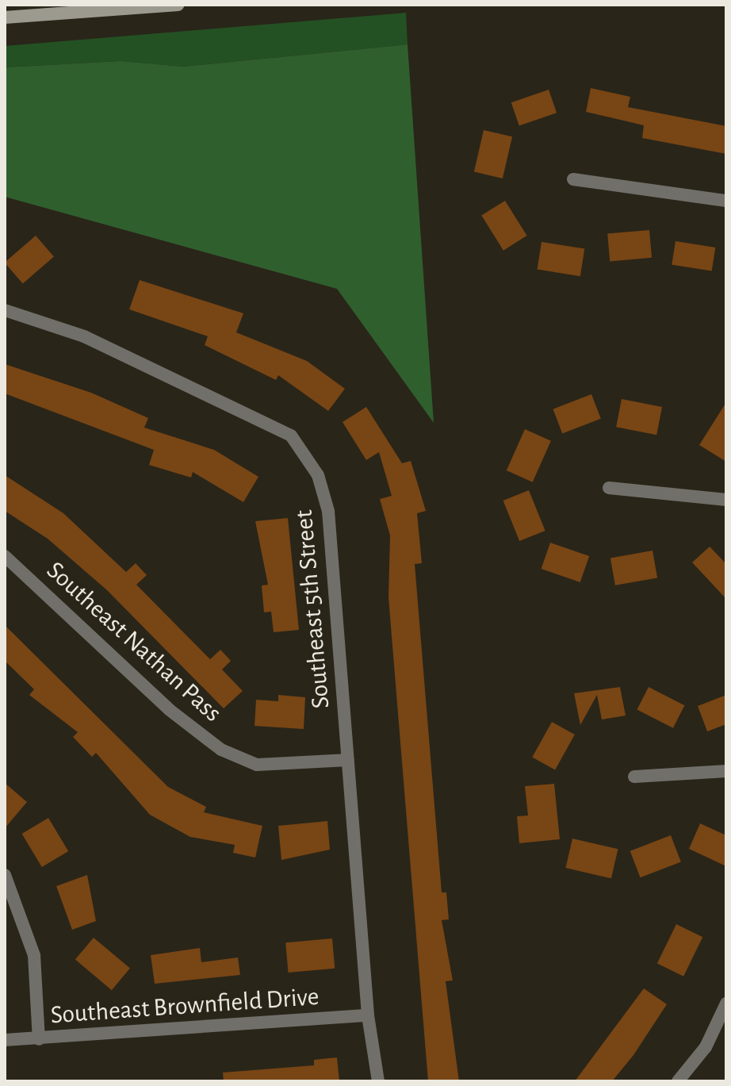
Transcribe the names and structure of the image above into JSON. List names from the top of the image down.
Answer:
{
  "streets": {
    "street": ["Southeast 5th Street", "Southeast Nathan Pass", "Southeast Brownfield Drive"]
  },
  "crossings": [
    ["Southeast 5th Street", "Southeast Nathan Pass"],
    ["Southeast 5th Street", "Southeast Brownfield Drive"]
  ]
}
